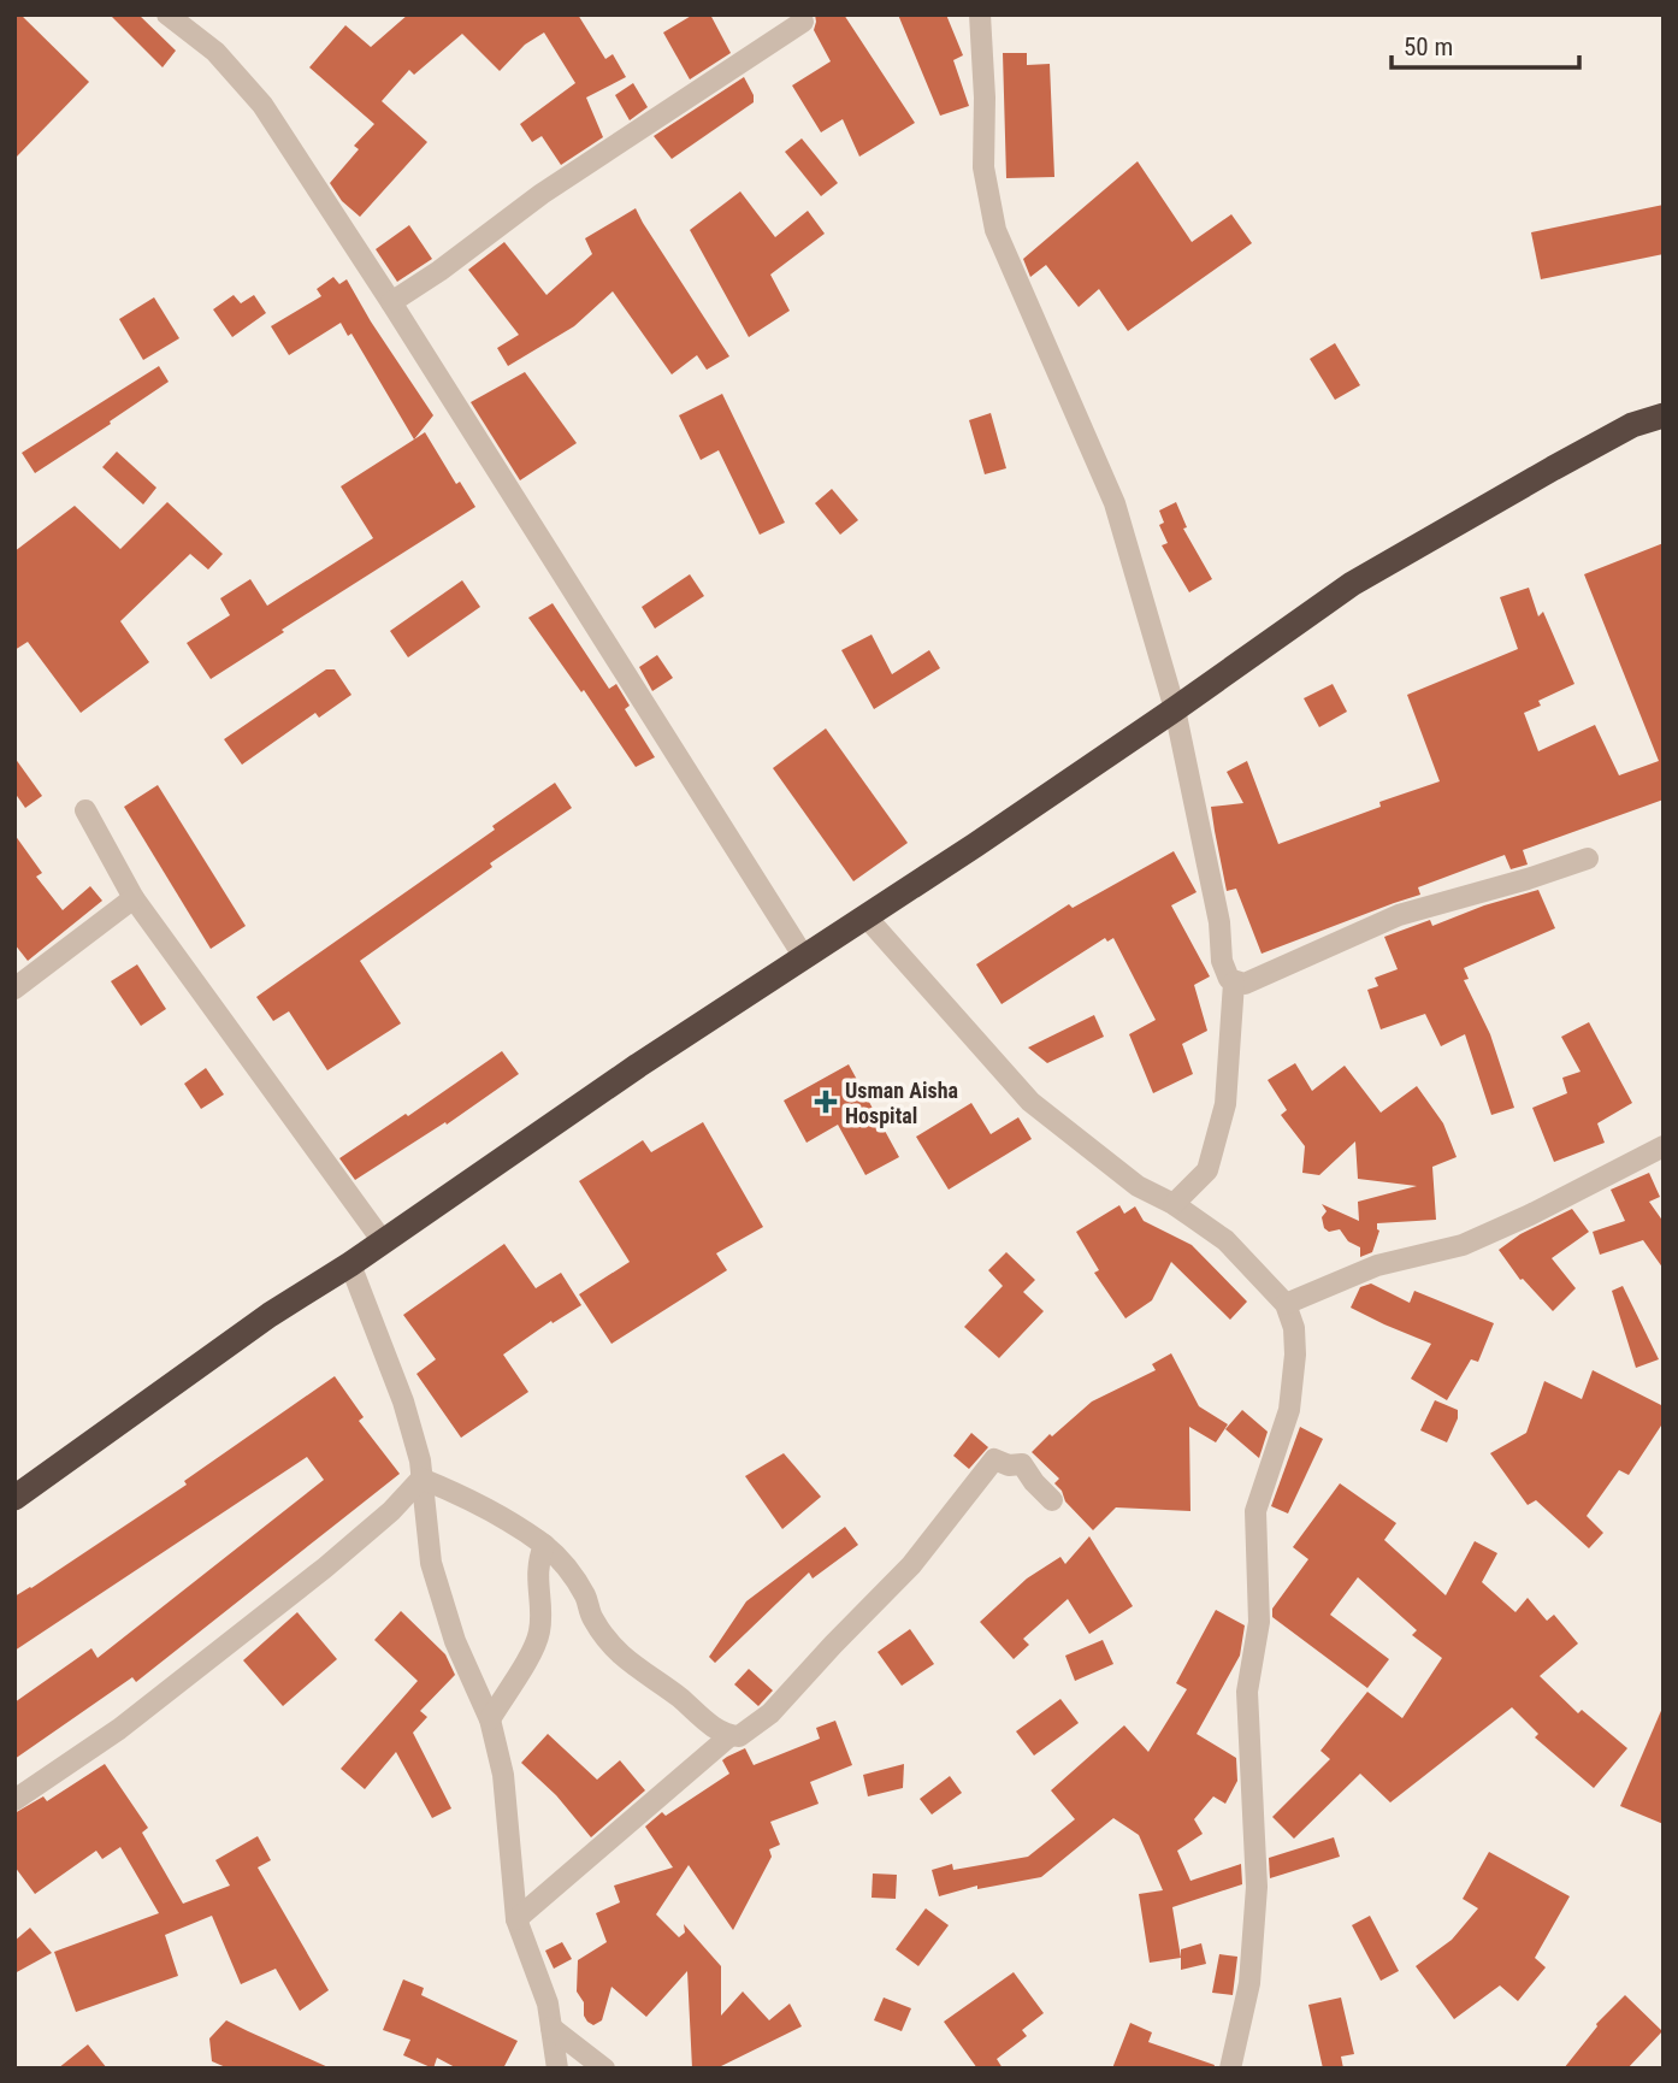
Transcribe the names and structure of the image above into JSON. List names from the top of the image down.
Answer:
{
  "places": {
    "health": ["Usman Aisha Hospital"]
  },
  "scale_bar": "50 m"
}
